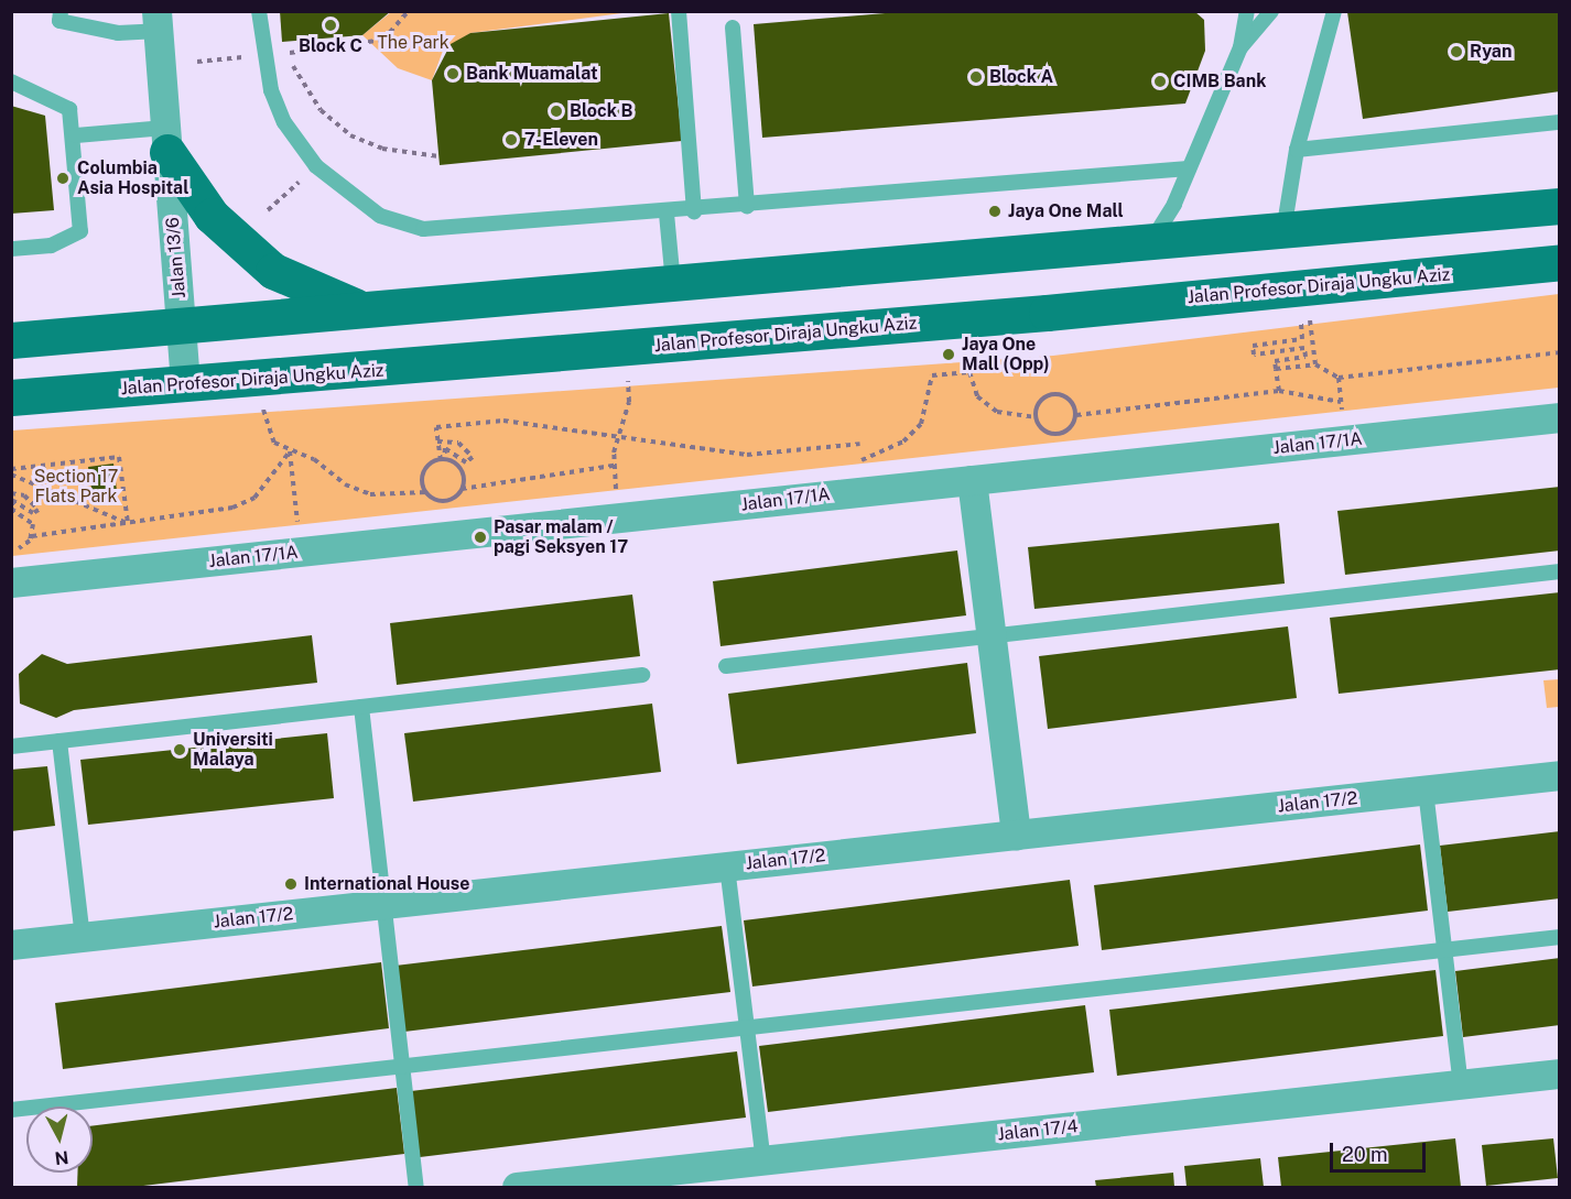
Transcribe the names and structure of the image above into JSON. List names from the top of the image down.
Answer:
{
  "streets": {
    "main road": ["Jalan Profesor Diraja Ungku Aziz"],
    "street": [
      "Jalan 13/6",
      "Jalan 17/1A",
      "Jalan 17/2",
      "Jalan 17/4"
    ]
  },
  "crossings": [
    ["Jalan 13/6", "Jalan Profesor Diraja Ungku Aziz"]
  ],
  "parks": ["The Park", "Section 17 Flats Park"],
  "places": [
    "Block C",
    "Ryan",
    "Bank Muamalat",
    "Block A",
    "CIMB Bank",
    "Block B",
    "7-Eleven",
    "Columbia Asia Hospital",
    "Jaya One Mall",
    "Jaya One Mall (Opp)",
    "Pasar malam / pagi Seksyen 17",
    "Universiti Malaya",
    "International House"
  ],
  "scale_bar": "20 m",
  "north": "bottom"
}
